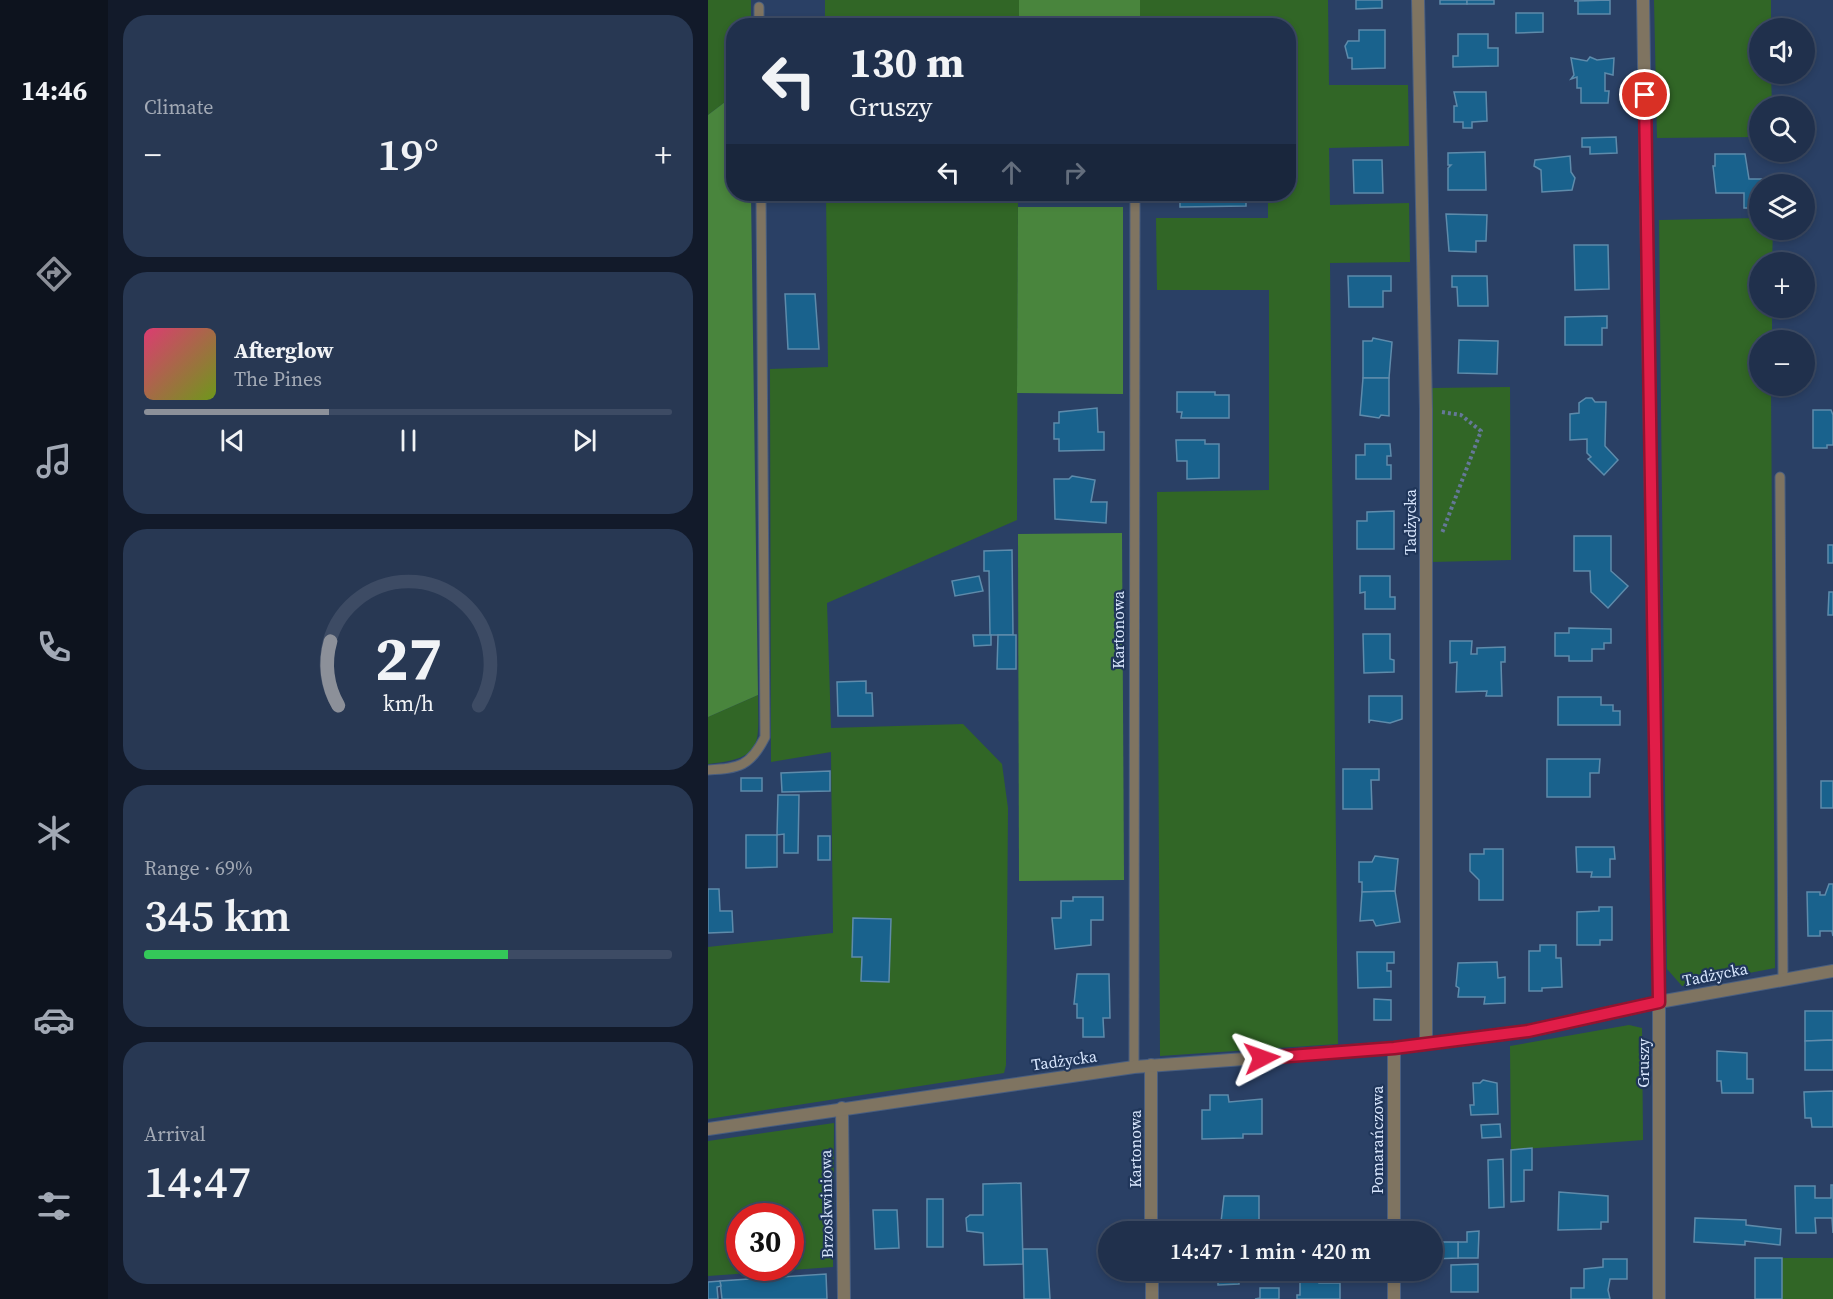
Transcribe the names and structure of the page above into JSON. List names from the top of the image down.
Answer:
{
  "streets": {
    "street": [
      "Tadżycka",
      "Kartonowa",
      "Gruszy",
      "Pomarańczowa",
      "Brzoskwiniowa"
    ]
  },
  "crossings": [
    ["Tadżycka", "Kartonowa"],
    ["Tadżycka", "Gruszy"],
    ["Tadżycka", "Pomarańczowa"],
    ["Tadżycka", "Brzoskwiniowa"]
  ],
  "page": {
    "tabs": "14:46",
    "tile": [
      "Climate",
      ["Range · 69%", "345 km"],
      ["Arrival", "14:47"]
    ],
    "map_buttons": ["+", "−"],
    "turn": ["130 m", "Gruszy"],
    "heat": ["−", "19°", "+"],
    "song": ["Afterglow", "The Pines"],
    "limit": "30",
    "trip": "14:47 · 1 min · 420 m",
    "gauge": ["27", "km/h"]
  }
}
